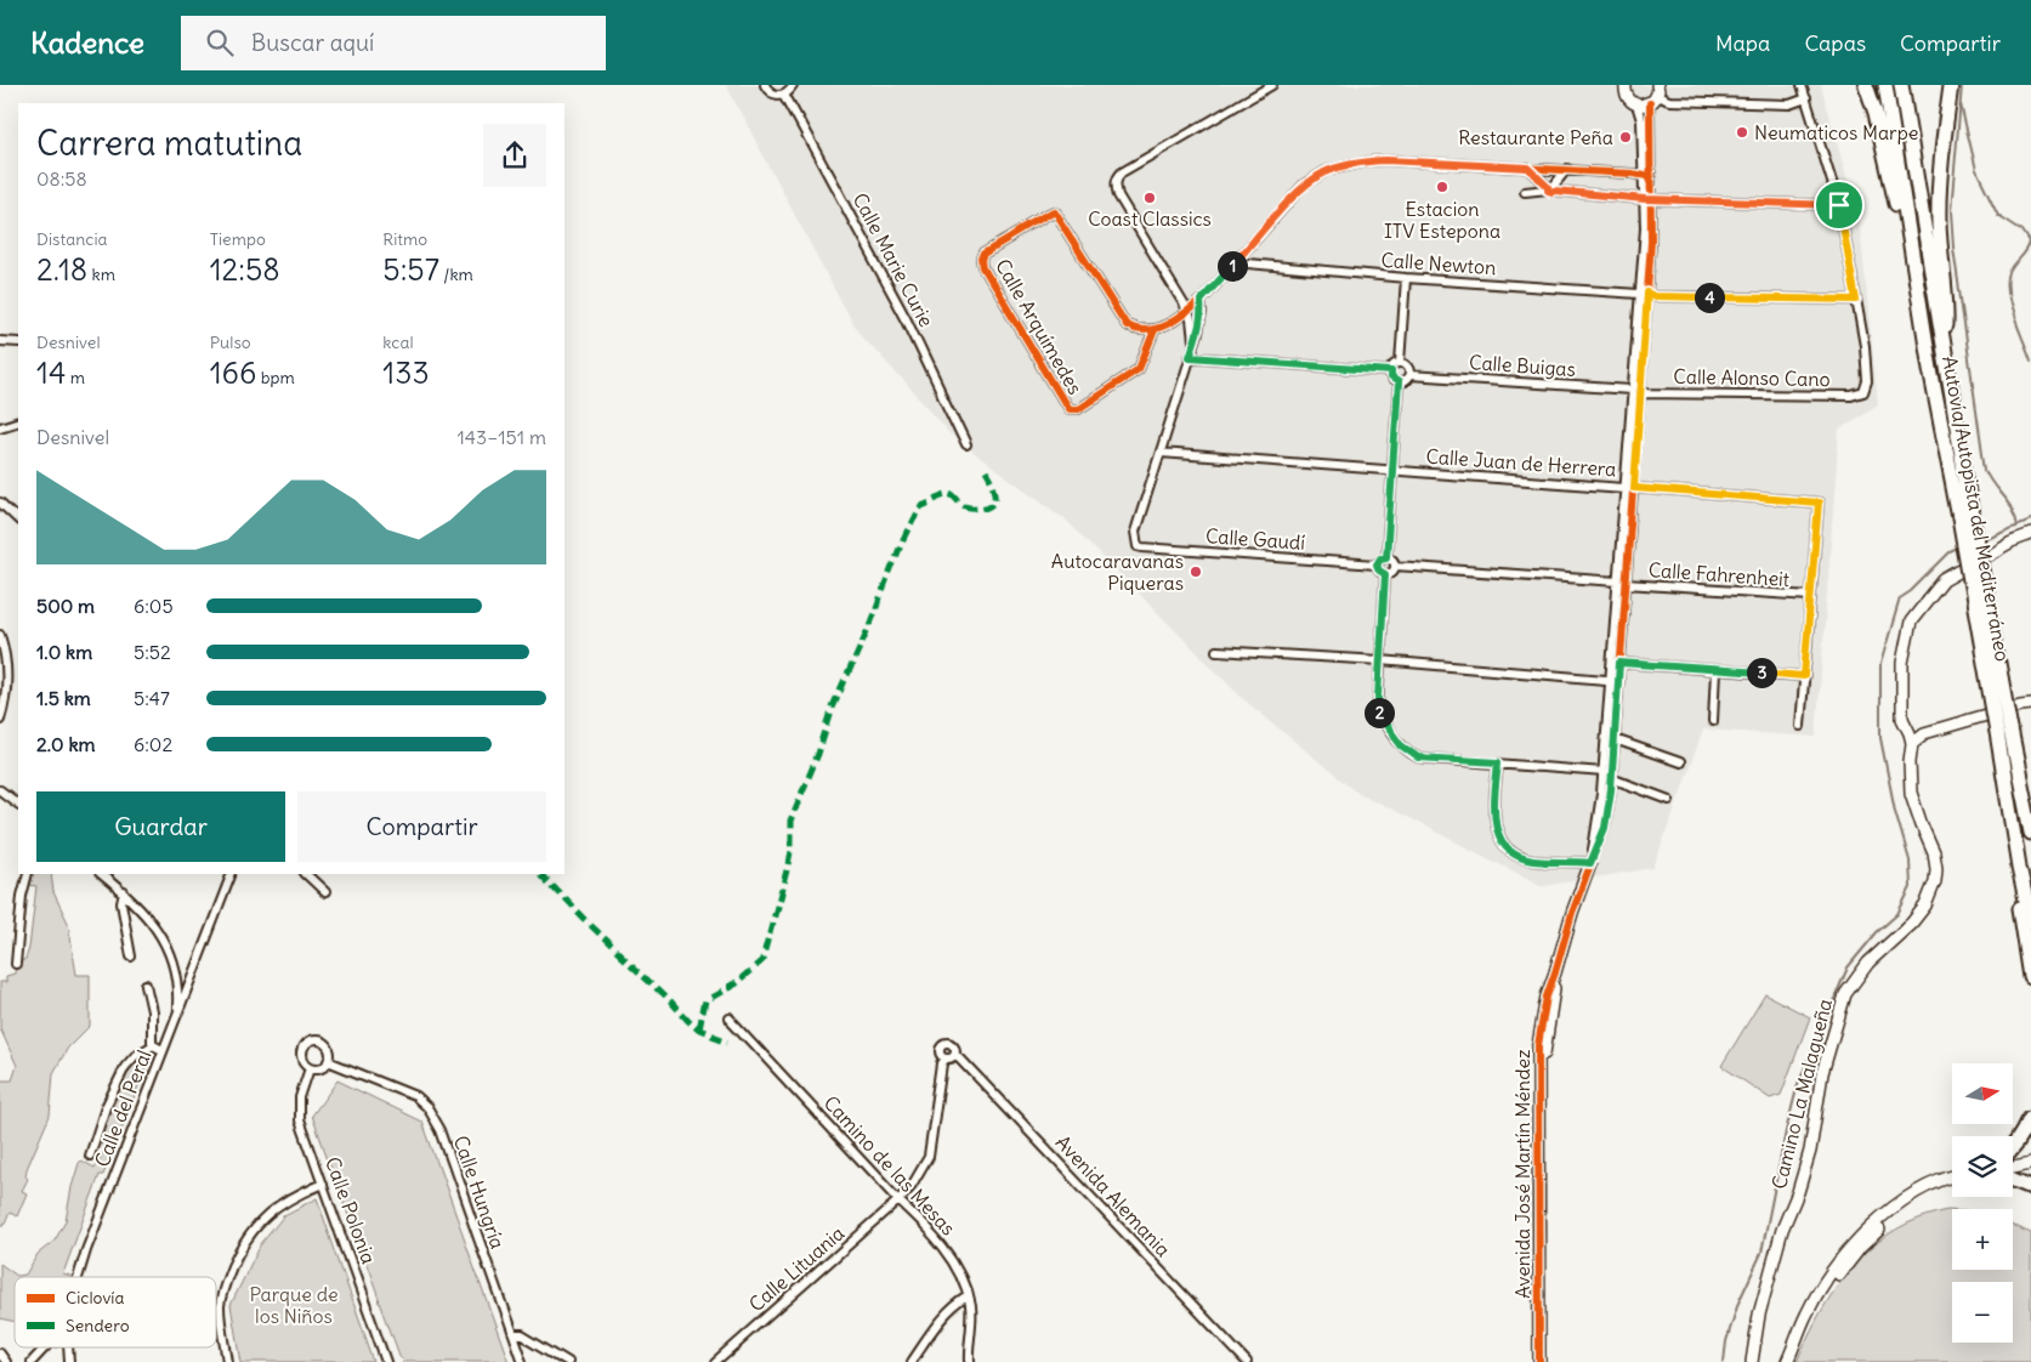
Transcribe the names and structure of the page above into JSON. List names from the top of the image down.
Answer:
{
  "streets": {
    "highway": ["Autovía/Autopista del Mediterráneo"],
    "street": [
      "Calle Marie Curie",
      "Calle Newton",
      "Calle Arquímedes",
      "Calle Buigas",
      "Calle Alonso Cano",
      "Calle Juan de Herrera",
      "Calle Gaudí",
      "Calle Fahrenheit",
      "Camino La Malagueña",
      "Calle del Peral",
      "Camino de las Mesas",
      "Avenida José Martín Méndez",
      "Calle Hungría",
      "Avenida Alemania",
      "Calle Polonia",
      "Calle Lituania"
    ]
  },
  "crossings": [
    ["Calle Newton", "Calle Alonso Cano"],
    ["Calle Newton", "Avenida José Martín Méndez"],
    ["Calle Buigas", "Calle Alonso Cano"],
    ["Calle Buigas", "Avenida José Martín Méndez"],
    ["Calle Alonso Cano", "Avenida José Martín Méndez"],
    ["Calle Juan de Herrera", "Calle Gaudí"],
    ["Calle Juan de Herrera", "Calle Fahrenheit"],
    ["Calle Juan de Herrera", "Avenida José Martín Méndez"],
    ["Calle Fahrenheit", "Avenida José Martín Méndez"],
    ["Camino de las Mesas", "Calle Lituania"],
    ["Calle Hungría", "Calle Polonia"],
    ["Avenida Alemania", "Calle Lituania"]
  ],
  "parks": ["Parque de los Niños"],
  "places": [
    "Neumaticos Marpe",
    "Restaurante Peña",
    "Estacion ITV Estepona",
    "Coast Classics",
    "Autocaravanas Piqueras"
  ],
  "legend": ["Ciclovía", "Sendero"],
  "north": "right",
  "page": {
    "header": "Kadence",
    "search": "Buscar aquí",
    "nav": ["Mapa", "Capas", "Compartir"],
    "heading": ["Carrera matutina", "08:58"],
    "stats": [
      ["Distancia", "2.18 km"],
      ["Tiempo", "12:58"],
      ["Ritmo", "5:57 /km"],
      ["Desnivel", "14 m"],
      ["Pulso", "166 bpm"],
      ["kcal", "133"]
    ],
    "pins": [
      "1",
      "4",
      "3",
      "2"
    ],
    "chart": ["Desnivel", "143–151 m"],
    "list": [
      {
        "name": "500 m",
        "note": "6:05"
      },
      {
        "name": "1.0 km",
        "note": "5:52"
      },
      {
        "name": "1.5 km",
        "note": "5:47"
      },
      {
        "name": "2.0 km",
        "note": "6:02"
      }
    ],
    "buttons": ["Guardar", "Compartir"],
    "map_buttons": ["+", "−"]
  }
}
